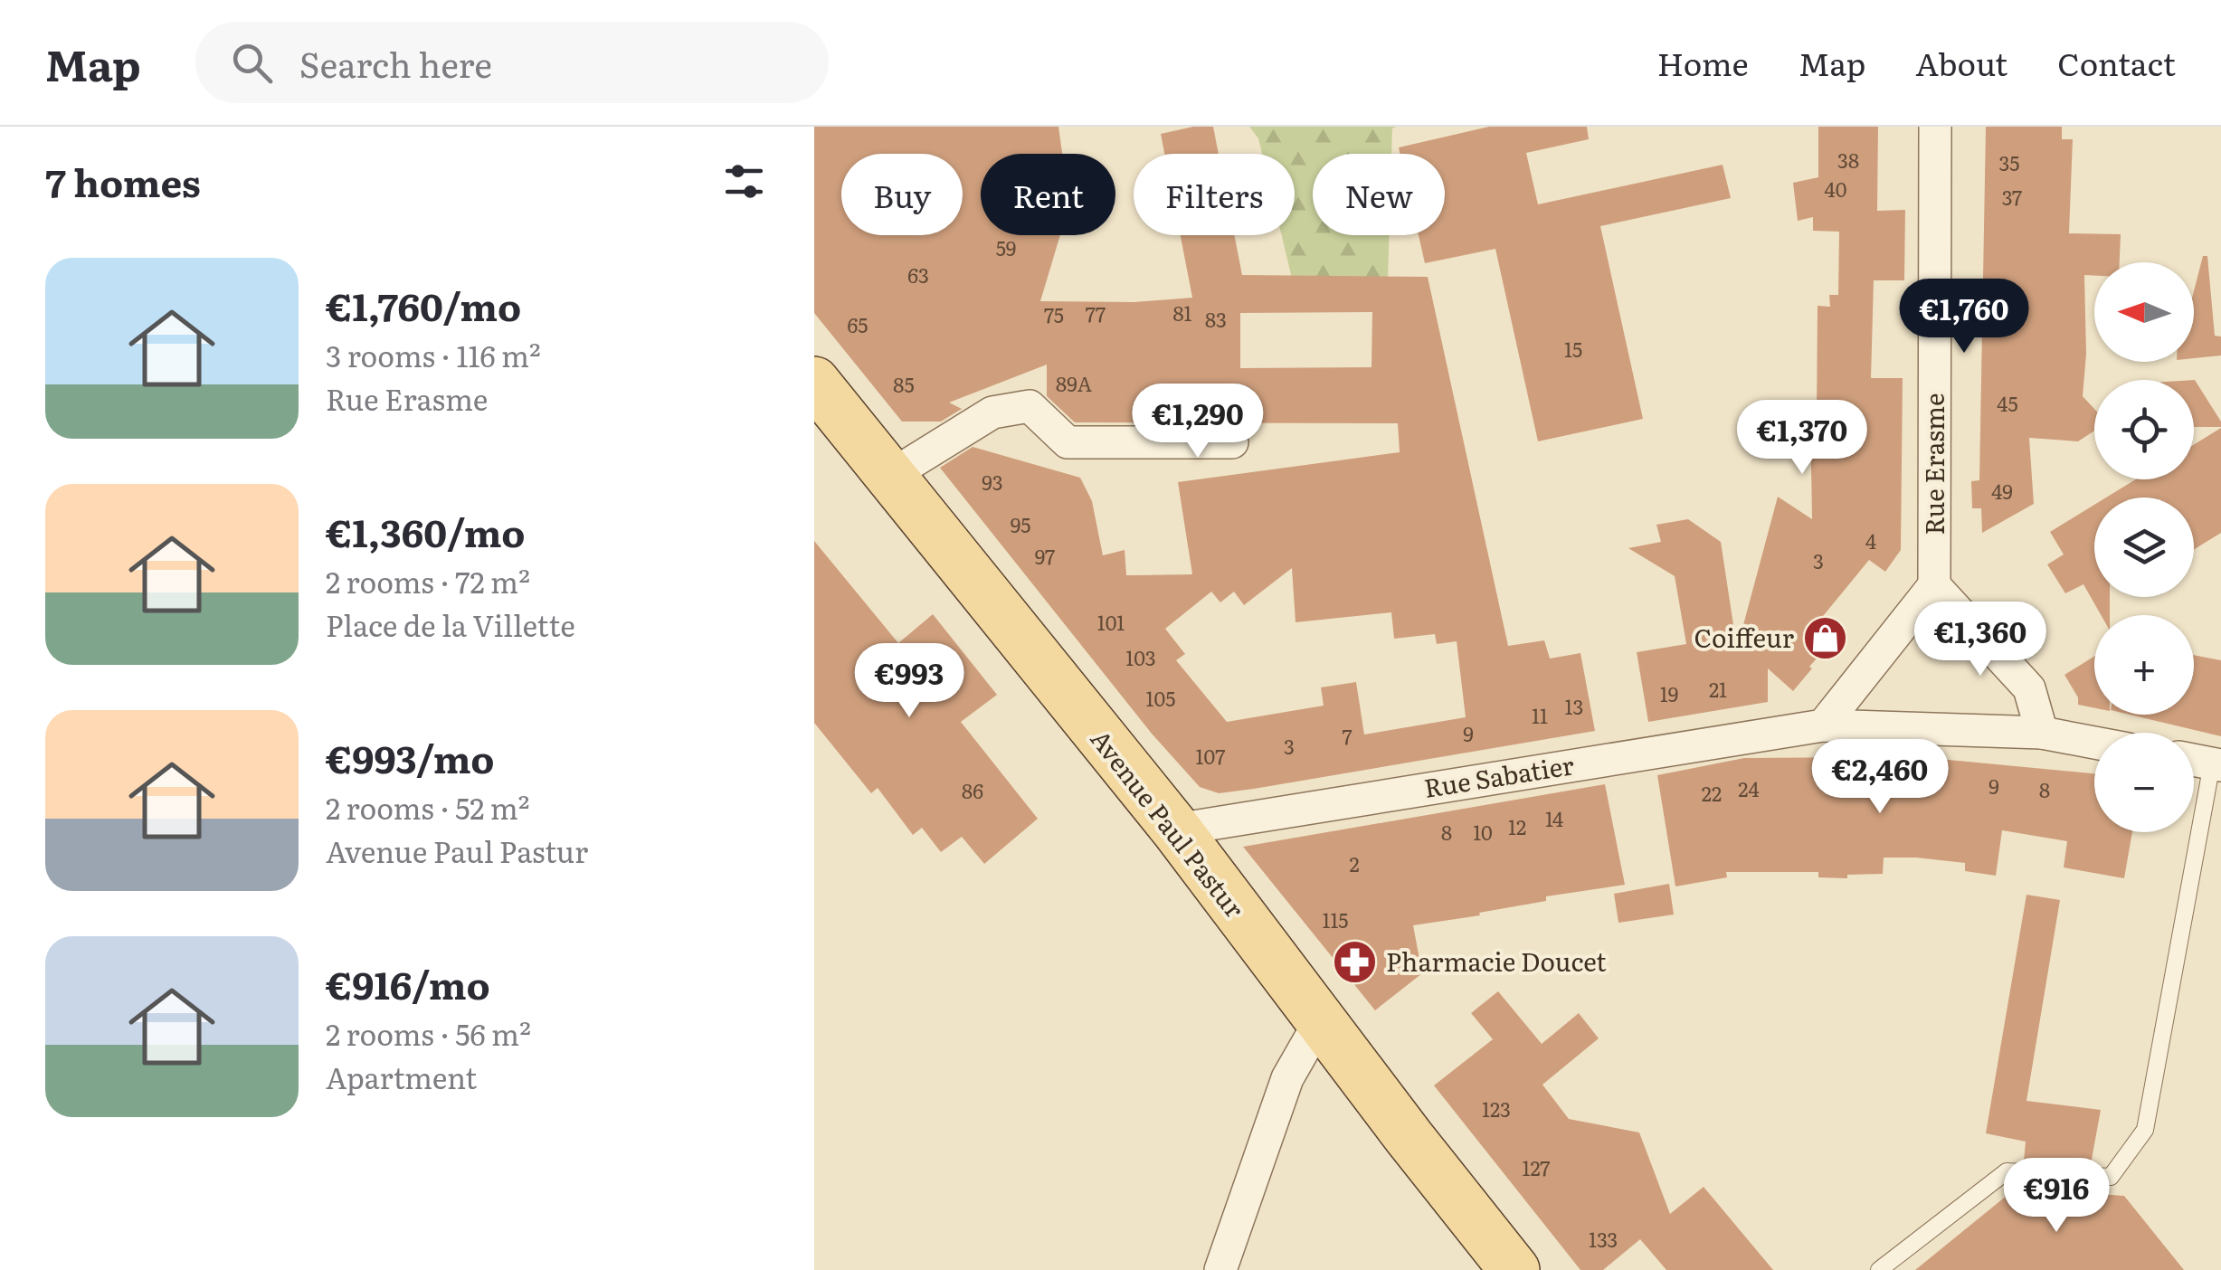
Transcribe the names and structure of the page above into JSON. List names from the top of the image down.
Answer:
{
  "streets": {
    "main road": ["Avenue Paul Pastur"],
    "street": ["Rue Erasme", "Rue Sabatier"]
  },
  "crossings": [
    ["Rue Sabatier", "Avenue Paul Pastur"]
  ],
  "places": {
    "shop": ["Coiffeur"],
    "pharmacy": ["Pharmacie Doucet"]
  },
  "house_numbers": [
    "38",
    "35",
    "40",
    "37",
    "59",
    "63",
    "81",
    "77",
    "75",
    "83",
    "65",
    "15",
    "89A",
    "85",
    "45",
    "93",
    "49",
    "95",
    "4",
    "97",
    "3",
    "101",
    "103",
    "21",
    "19",
    "105",
    "13",
    "11",
    "9",
    "7",
    "3",
    "107",
    "9",
    "24",
    "8",
    "86",
    "22",
    "14",
    "12",
    "8",
    "10",
    "2",
    "115",
    "123",
    "127",
    "133"
  ],
  "north": "left",
  "page": {
    "header": "Map",
    "search": "Search here",
    "nav": [
      "Home",
      "Map",
      "About",
      "Contact"
    ],
    "heading": "7 homes",
    "chip": [
      "Buy",
      "Rent",
      "Filters",
      "New"
    ],
    "list": [
      {
        "name": "€1,760/mo",
        "note": "3 rooms · 116 m² · Rue Erasme"
      },
      {
        "name": "€1,360/mo",
        "note": "2 rooms · 72 m² · Place de la Villette"
      },
      {
        "name": "€993/mo",
        "note": "2 rooms · 52 m² · Avenue Paul Pastur"
      },
      {
        "name": "€916/mo",
        "note": "2 rooms · 56 m² · Apartment"
      }
    ],
    "map_buttons": ["+", "−"],
    "price": [
      "€1,760",
      "€1,290",
      "€1,370",
      "€1,360",
      "€993",
      "€2,460",
      "€916"
    ]
  }
}
